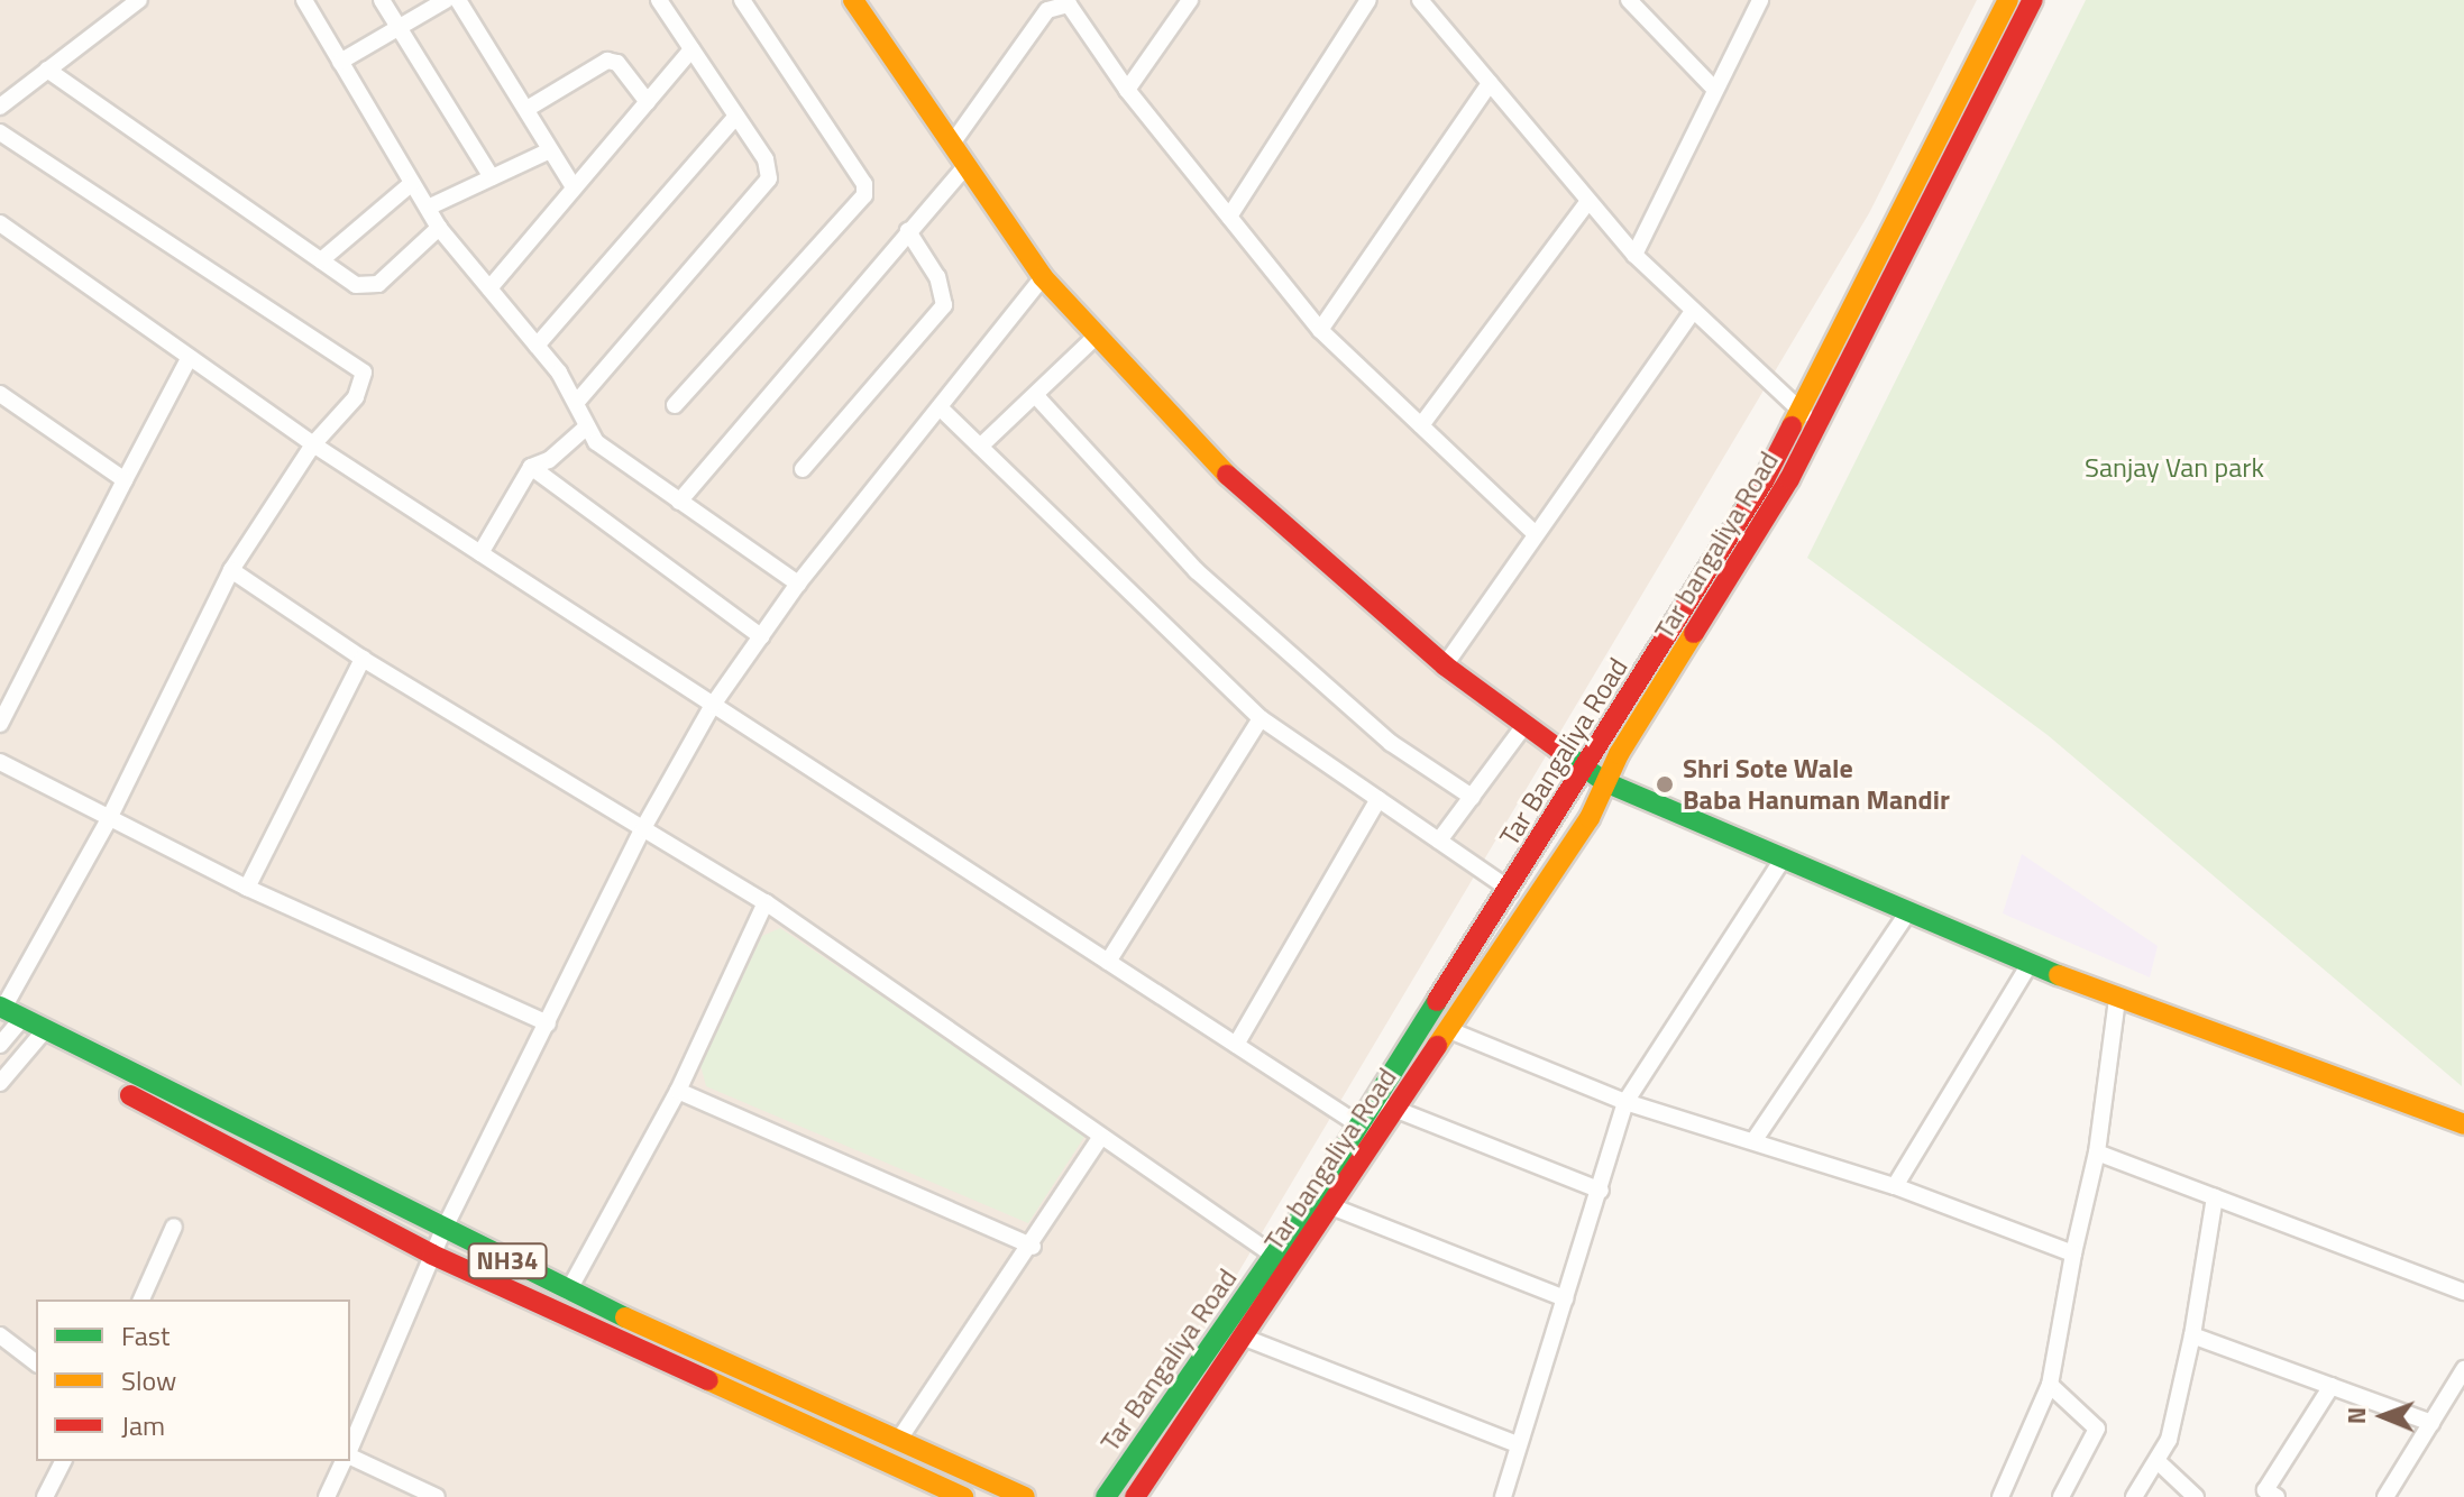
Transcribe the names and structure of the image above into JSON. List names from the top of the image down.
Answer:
{
  "streets": {
    "main road": ["Tar bangaliya Road", "Tar Bangaliya Road", "NH34"]
  },
  "crossings": [
    ["Tar bangaliya Road", "Tar Bangaliya Road"]
  ],
  "parks": ["Sanjay Van park"],
  "places": ["Shri Sote Wale Baba Hanuman Mandir"],
  "legend": ["Fast", "Slow", "Jam"],
  "north": "left"
}
